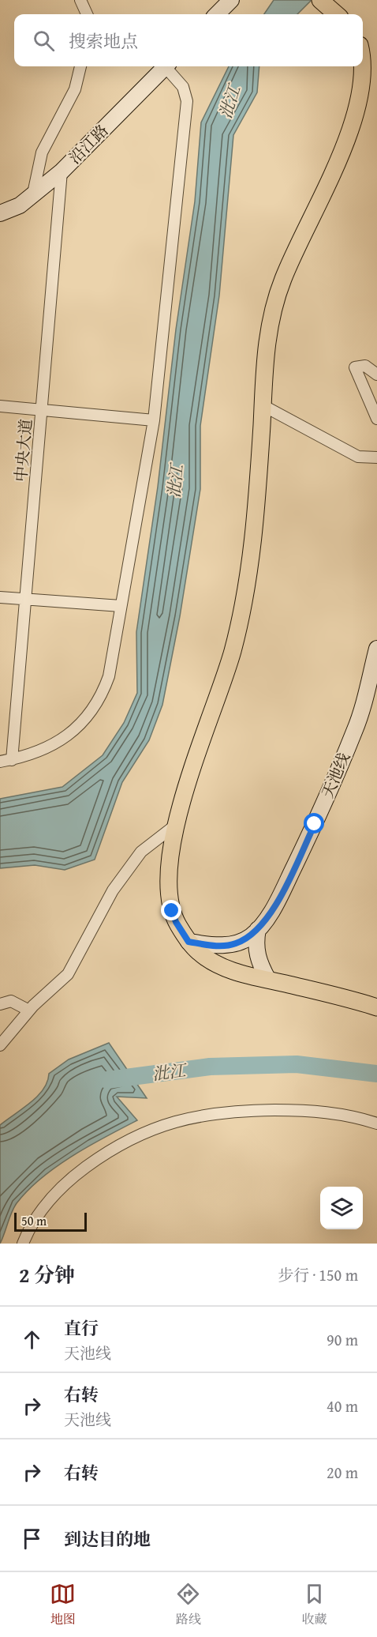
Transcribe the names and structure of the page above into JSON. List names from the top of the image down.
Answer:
{
  "streets": {
    "street": ["沿江路", "中央大道", "天池线"]
  },
  "crossings": [
    ["沿江路", "中央大道"]
  ],
  "water": ["沘江"],
  "scale_bar": "50 m",
  "page": {
    "search": "搜索地点",
    "scale": "50 m",
    "heading": ["2 分钟", "步行 · 150 m"],
    "list": [
      ["直行", "天池线", "90 m"],
      ["右转", "天池线", "40 m"],
      ["右转", "20 m"],
      "到达目的地"
    ],
    "nav": ["地图", "路线", "收藏"]
  }
}
